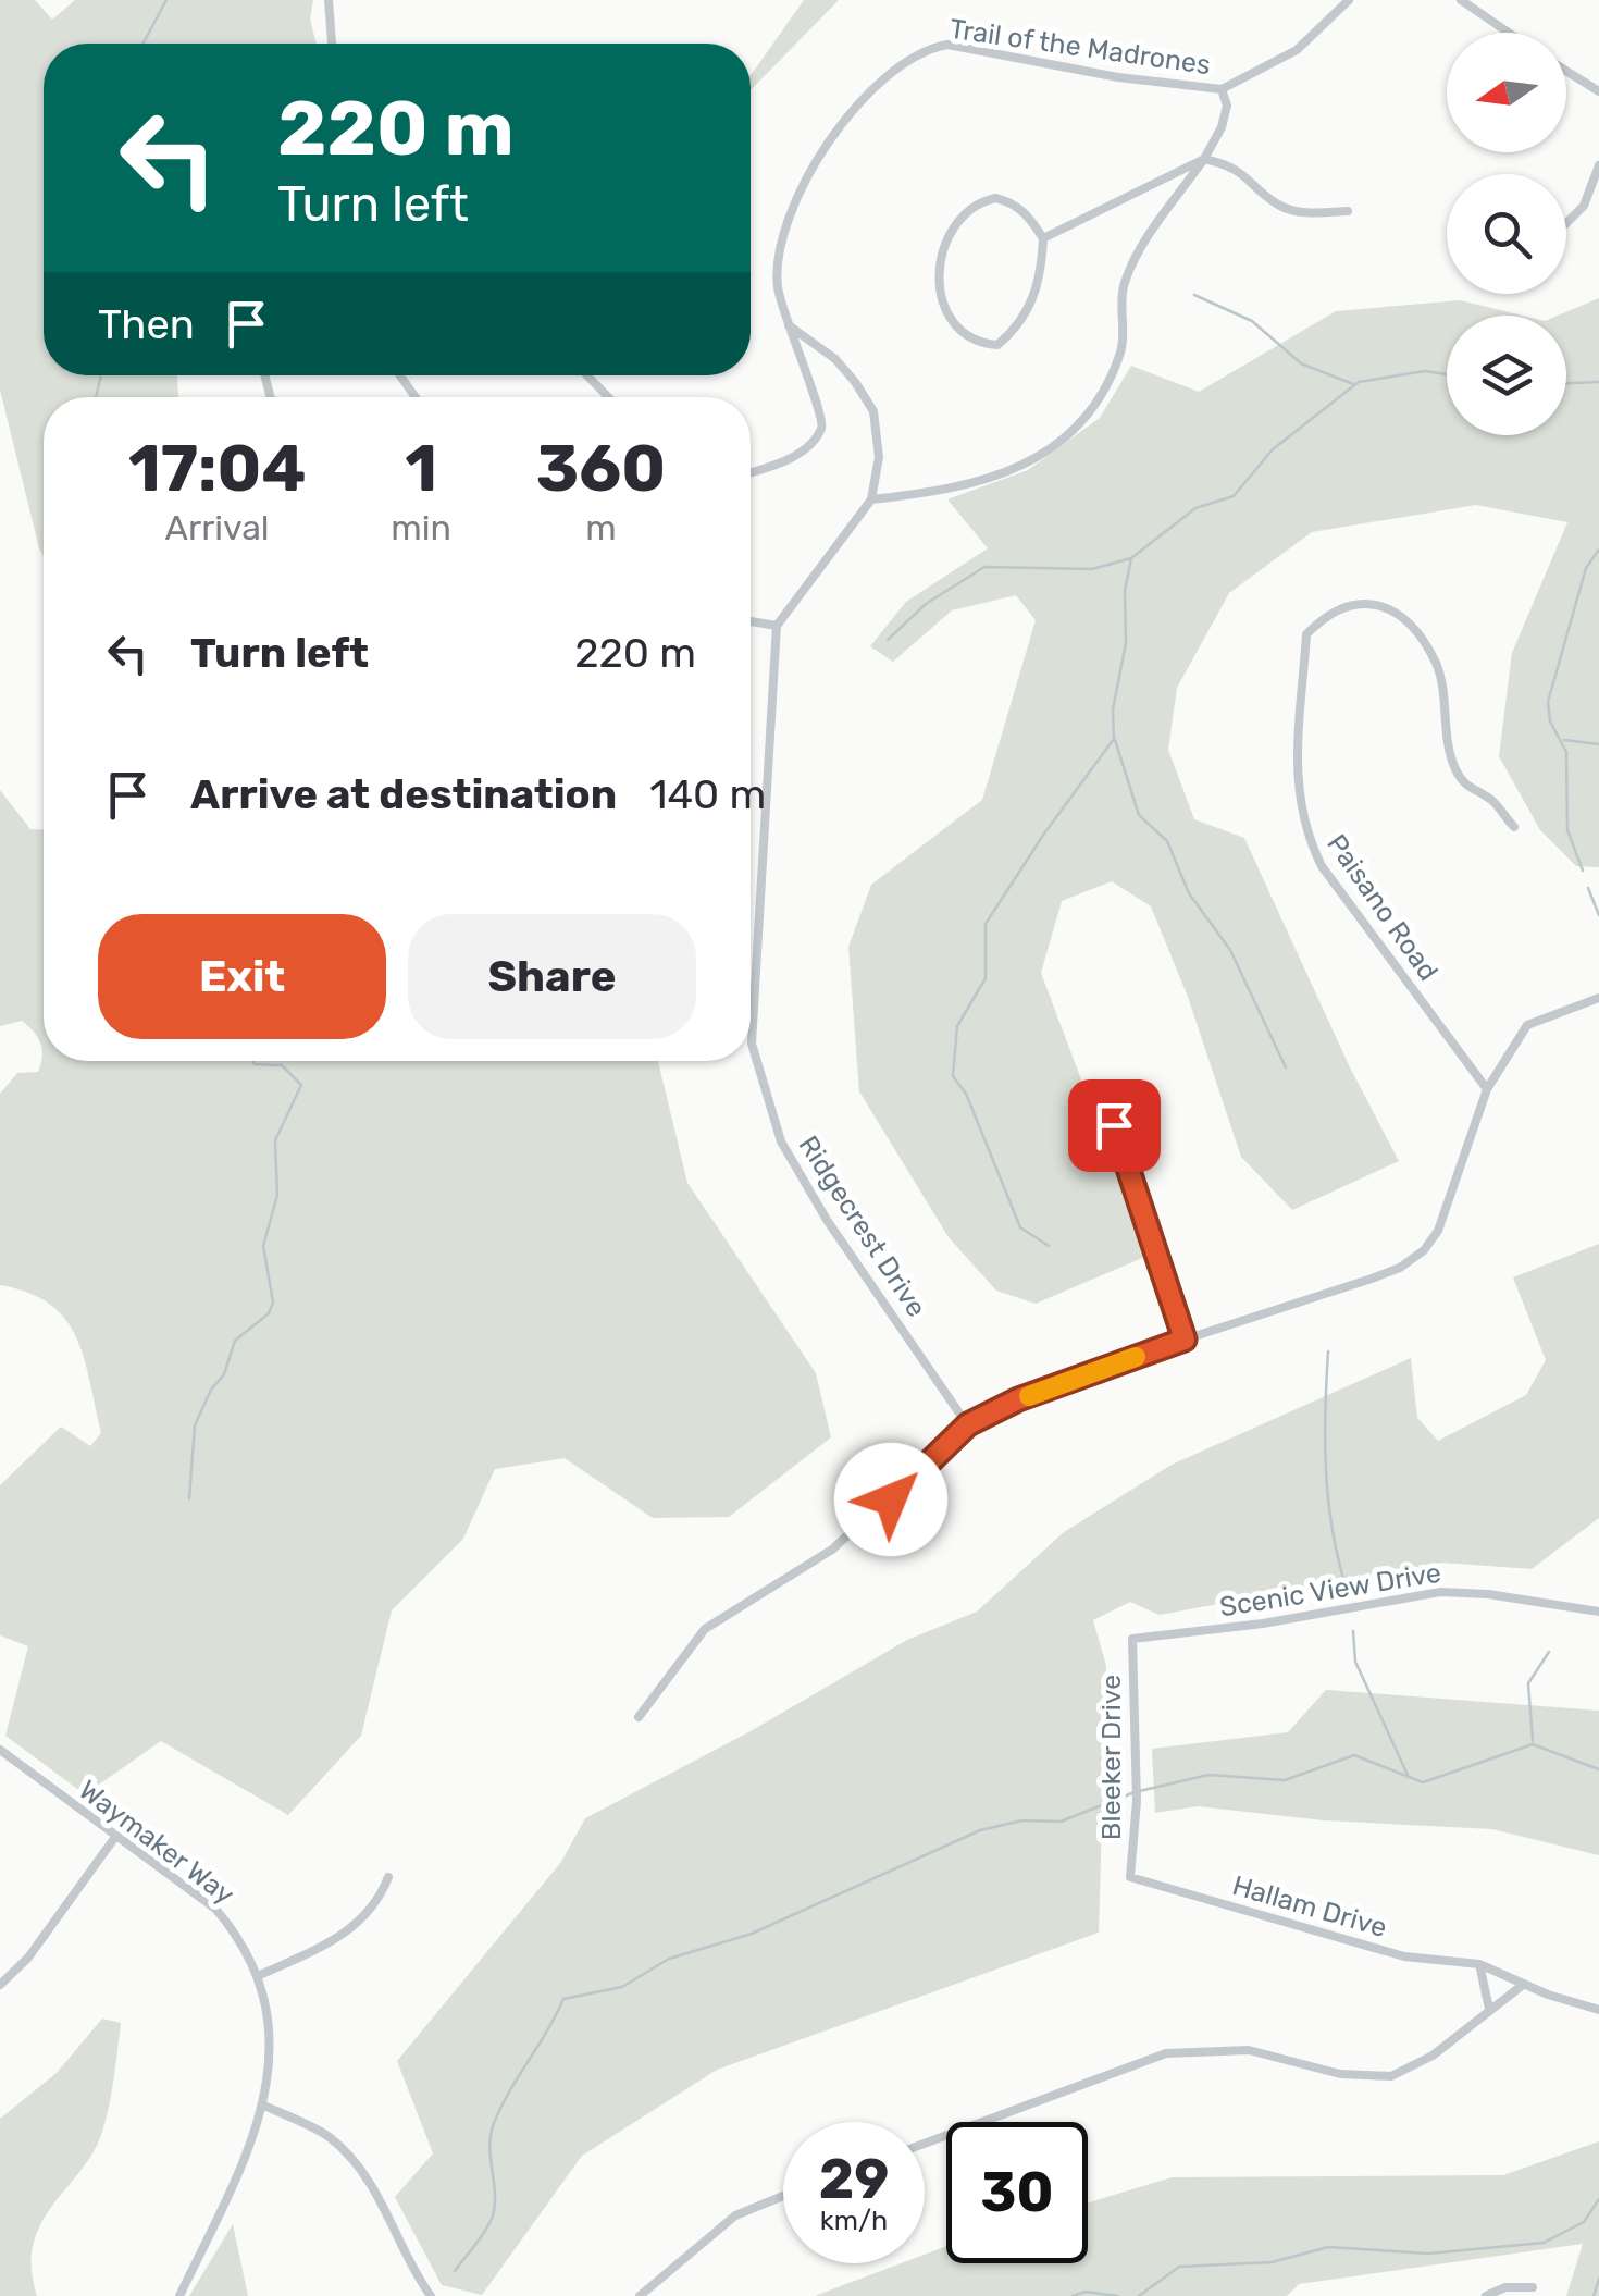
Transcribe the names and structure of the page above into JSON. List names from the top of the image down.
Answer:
{
  "streets": {
    "street": [
      "Trail of the Madrones",
      "Paisano Road",
      "Ridgecrest Drive",
      "Scenic View Drive",
      "Bleeker Drive",
      "Waymaker Way",
      "Hallam Drive"
    ]
  },
  "crossings": [
    ["Scenic View Drive", "Bleeker Drive"],
    ["Bleeker Drive", "Hallam Drive"]
  ],
  "north": "left",
  "page": {
    "turn": ["220 m", "Turn left"],
    "then": "Then",
    "eta": [
      "17:04",
      "Arrival",
      "1",
      "min",
      "360",
      "m"
    ],
    "list": [
      {
        "name": "Turn left",
        "value": "220 m"
      },
      {
        "name": "Arrive at destination",
        "value": "140 m"
      }
    ],
    "buttons": ["Exit", "Share"],
    "speed": "29 km/h",
    "limit": "30"
  }
}
